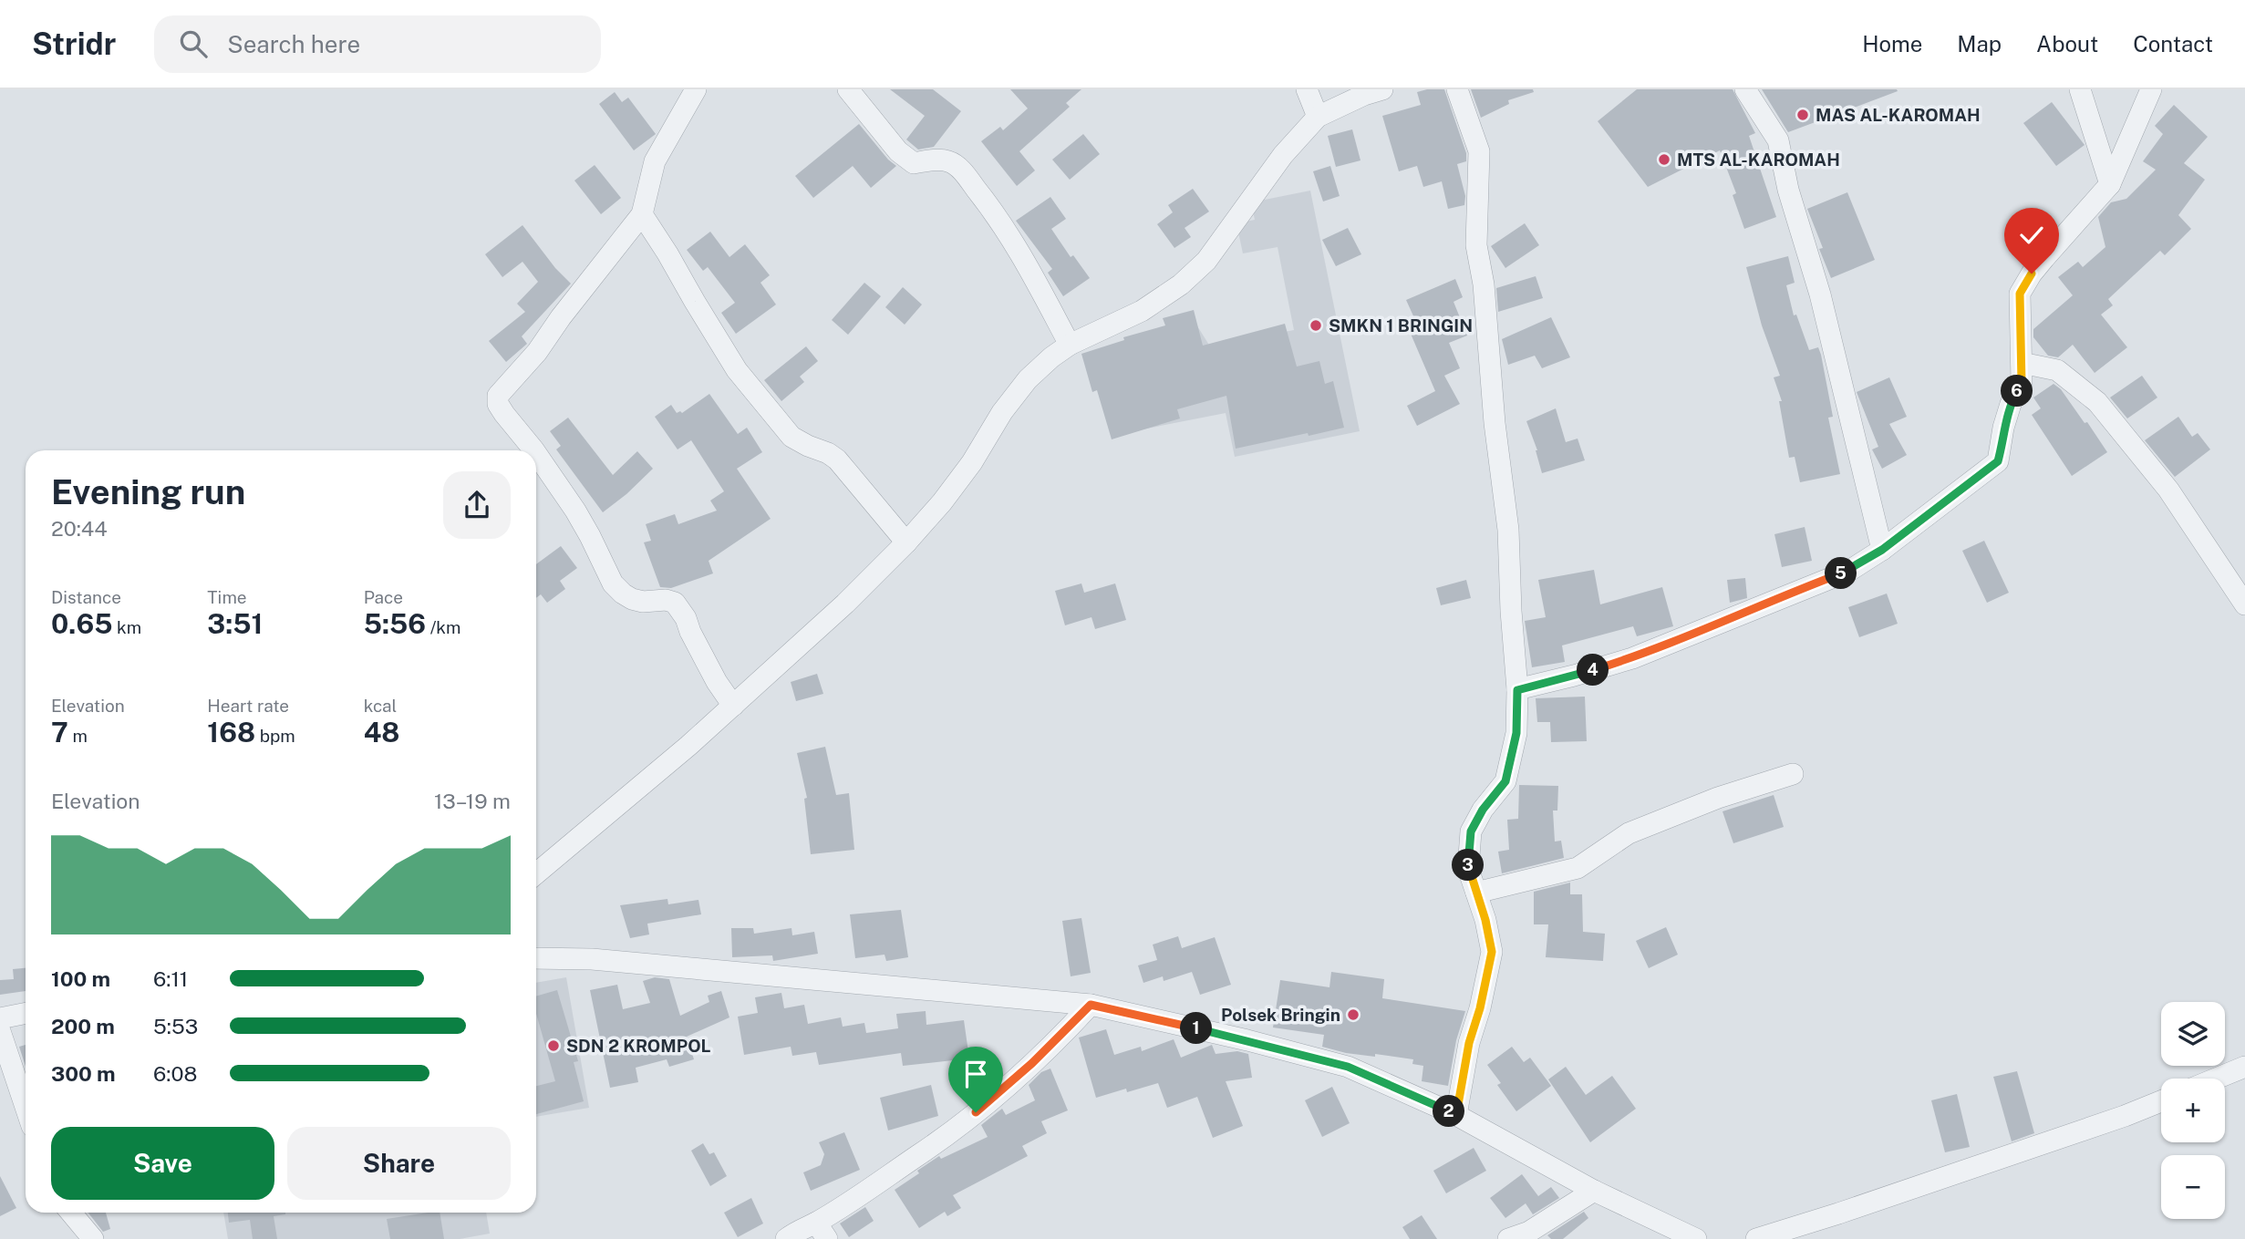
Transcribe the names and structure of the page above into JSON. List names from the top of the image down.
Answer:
{
  "places": [
    "MAS AL-KAROMAH",
    "MTS AL-KAROMAH",
    "SMKN 1 BRINGIN",
    "Polsek Bringin",
    "SDN 2 KROMPOL"
  ],
  "page": {
    "header": "Stridr",
    "search": "Search here",
    "nav": [
      "Home",
      "Map",
      "About",
      "Contact"
    ],
    "pins": [
      "6",
      "5",
      "4",
      "3",
      "1",
      "2"
    ],
    "heading": ["Evening run", "20:44"],
    "stats": [
      ["Distance", "0.65 km"],
      ["Time", "3:51"],
      ["Pace", "5:56 /km"],
      ["Elevation", "7 m"],
      ["Heart rate", "168 bpm"],
      ["kcal", "48"]
    ],
    "chart": ["Elevation", "13–19 m"],
    "list": [
      {
        "name": "100 m",
        "note": "6:11"
      },
      {
        "name": "200 m",
        "note": "5:53"
      },
      {
        "name": "300 m",
        "note": "6:08"
      }
    ],
    "map_buttons": ["+", "−"],
    "buttons": ["Save", "Share"]
  }
}
